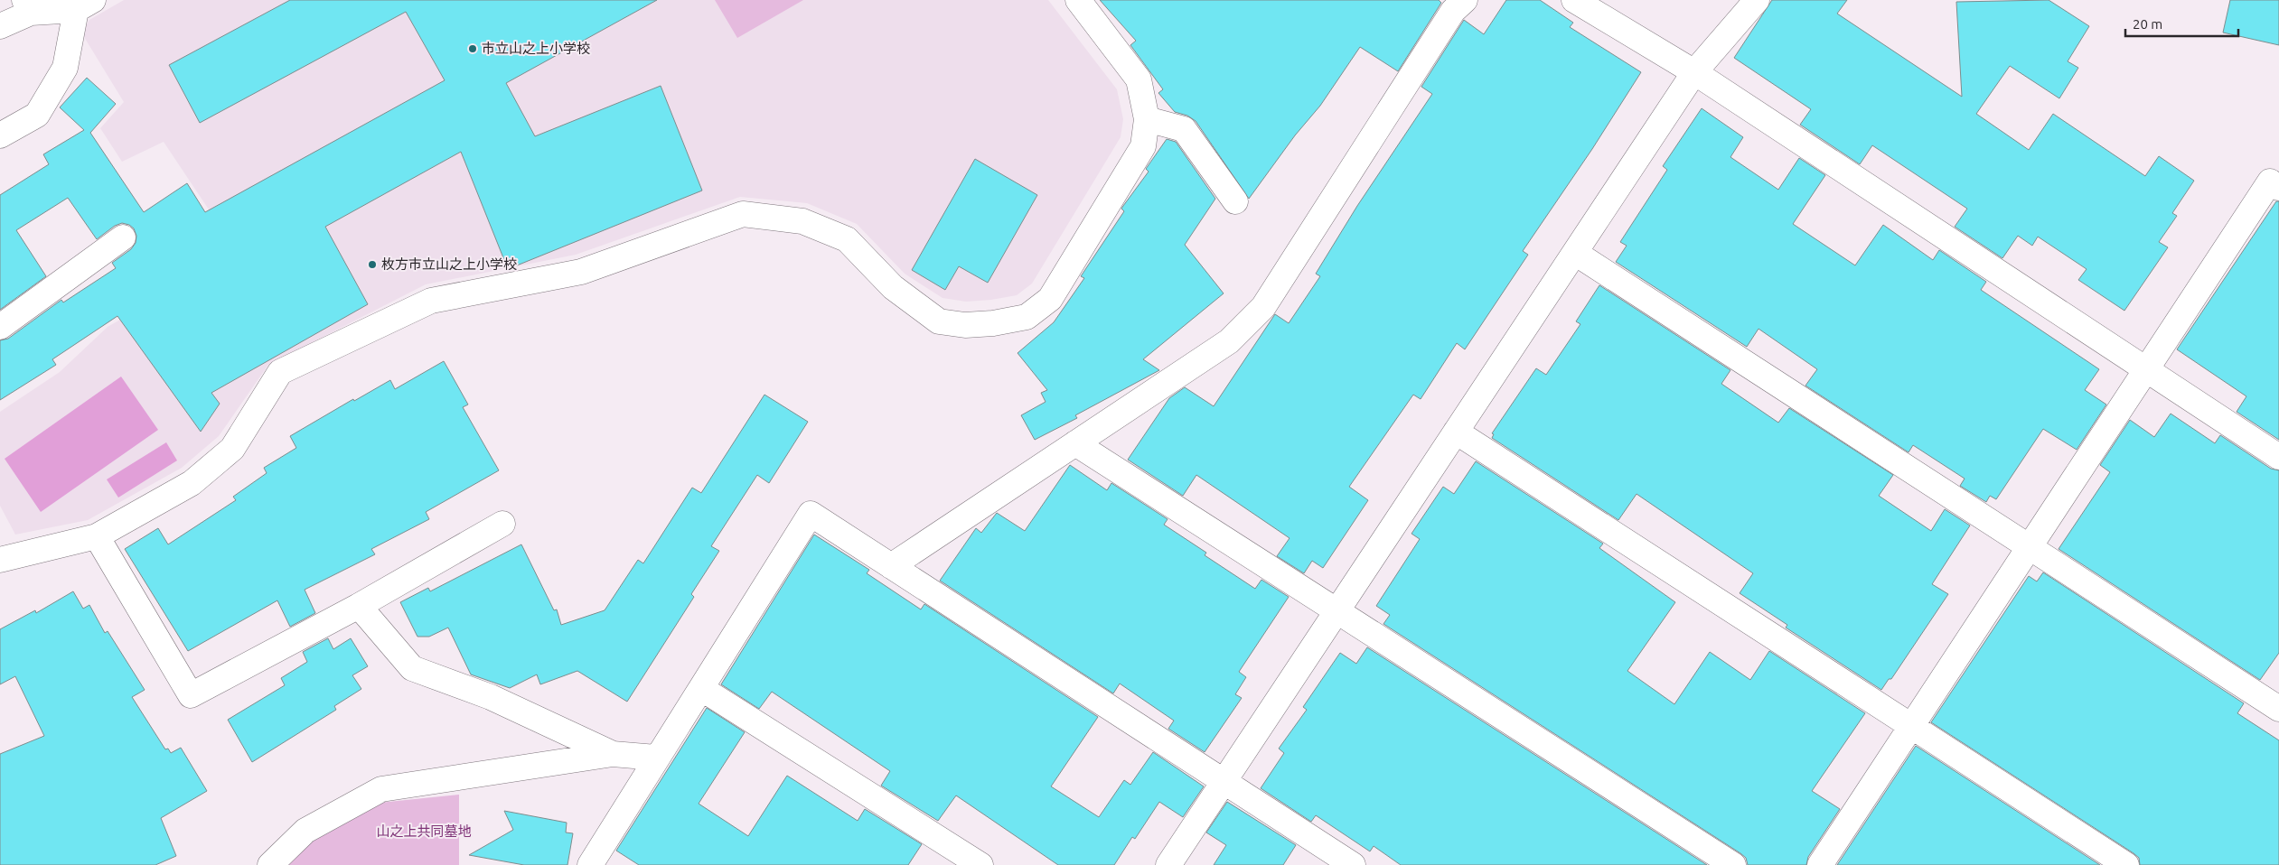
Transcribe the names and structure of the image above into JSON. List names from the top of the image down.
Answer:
{
  "parks": ["山之上共同墓地"],
  "places": ["市立山之上小学校", "枚方市立山之上小学校"],
  "scale_bar": "20 m"
}
